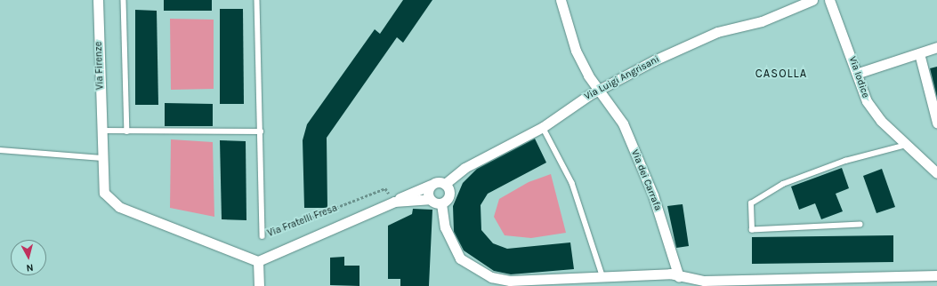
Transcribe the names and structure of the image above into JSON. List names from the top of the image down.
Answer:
{
  "streets": {
    "street": [
      "Via Firenze",
      "Via Iodice",
      "Via Luigi Angrisani",
      "Via dei Carrafa"
    ],
    "lane": ["Via Fratelli Fresa"]
  },
  "crossings": [
    ["Via Luigi Angrisani", "Via dei Carrafa"]
  ],
  "districts": ["CASOLLA"],
  "north": "bottom"
}
